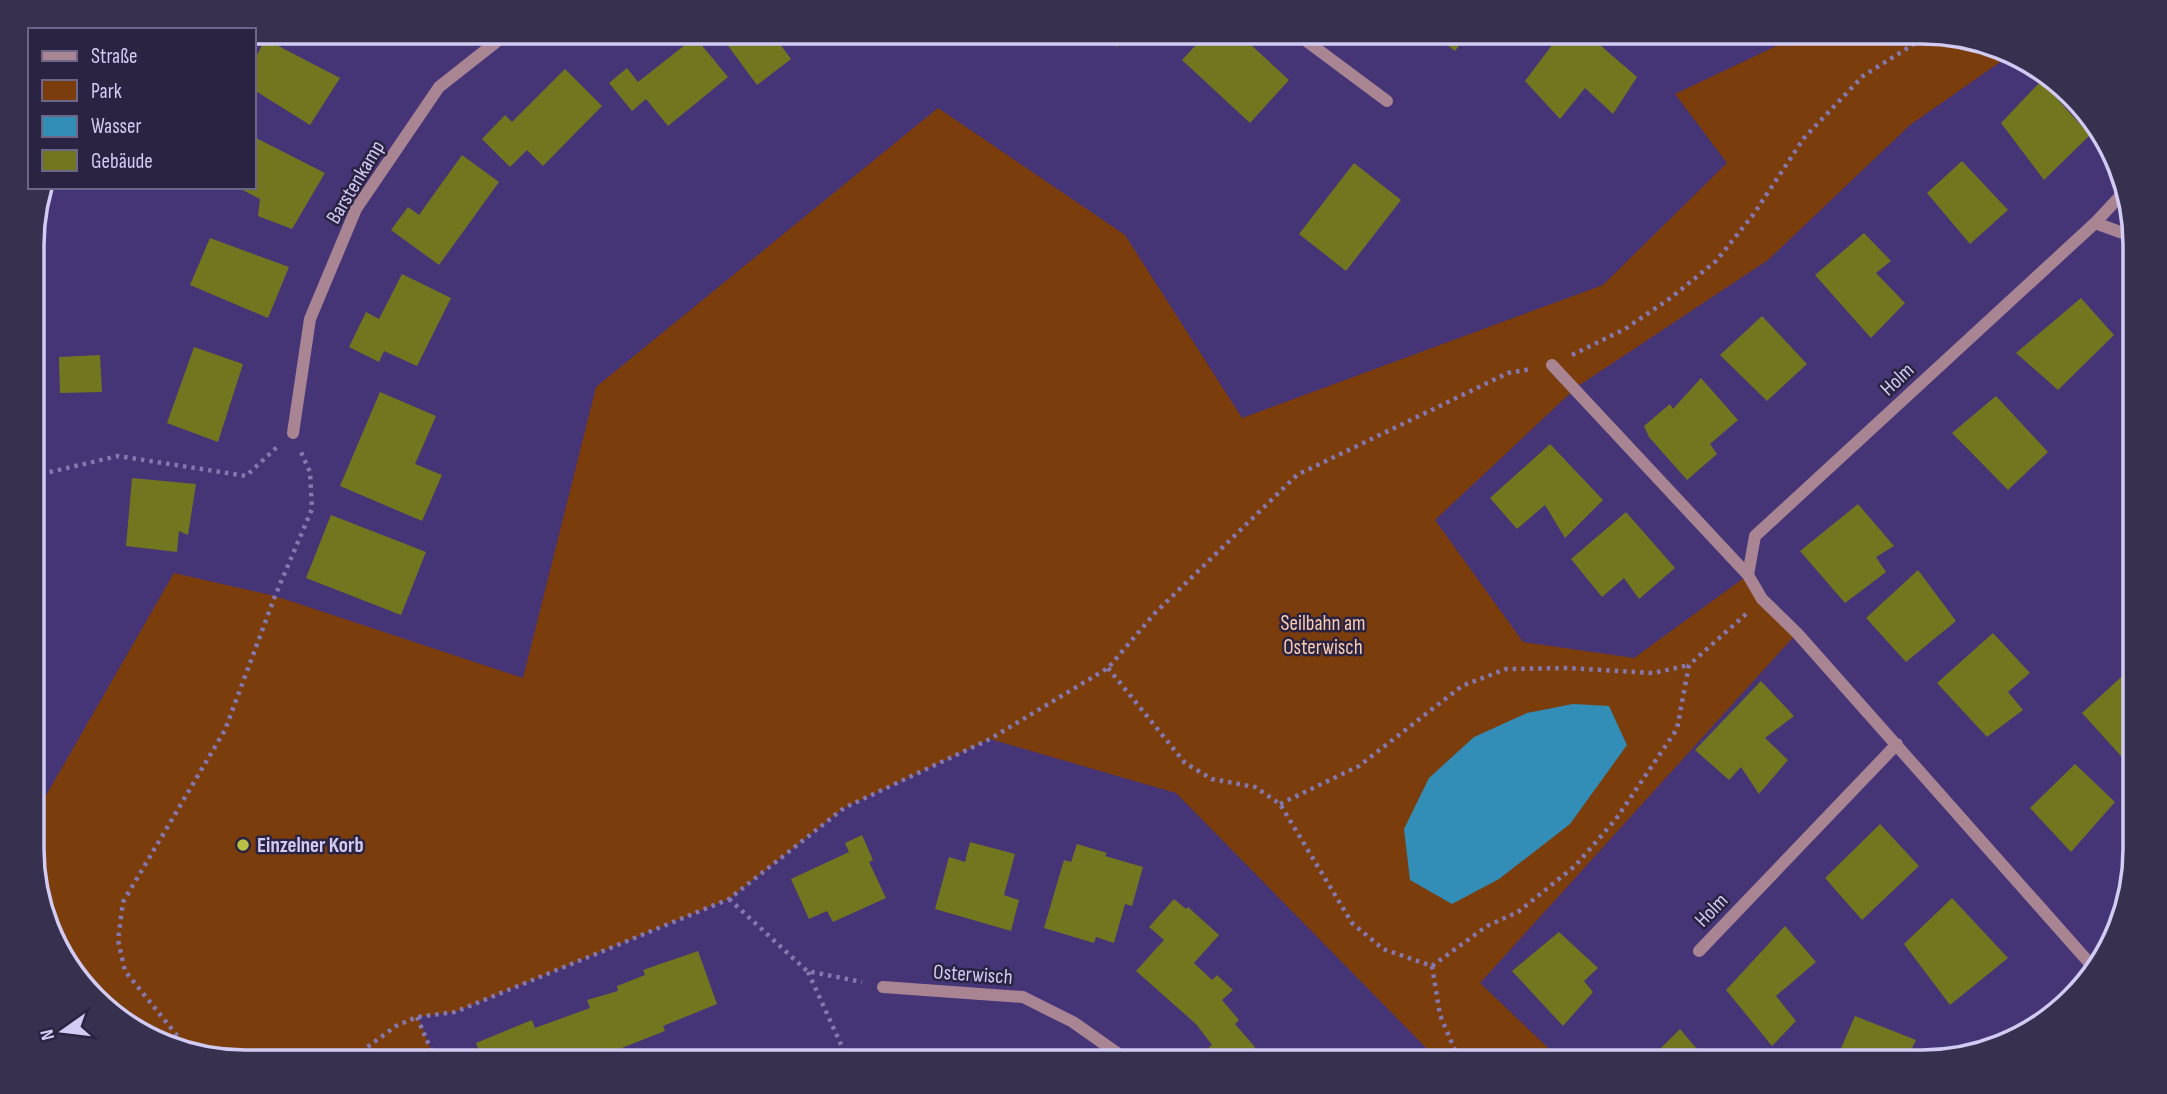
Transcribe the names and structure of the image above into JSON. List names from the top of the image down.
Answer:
{
  "streets": {
    "street": ["Barstenkamp", "Holm", "Osterwisch"]
  },
  "parks": ["Seilbahn am Osterwisch"],
  "places": ["Einzelner Korb"],
  "legend": [
    "Straße",
    "Park",
    "Wasser",
    "Gebäude"
  ],
  "north": "left"
}
